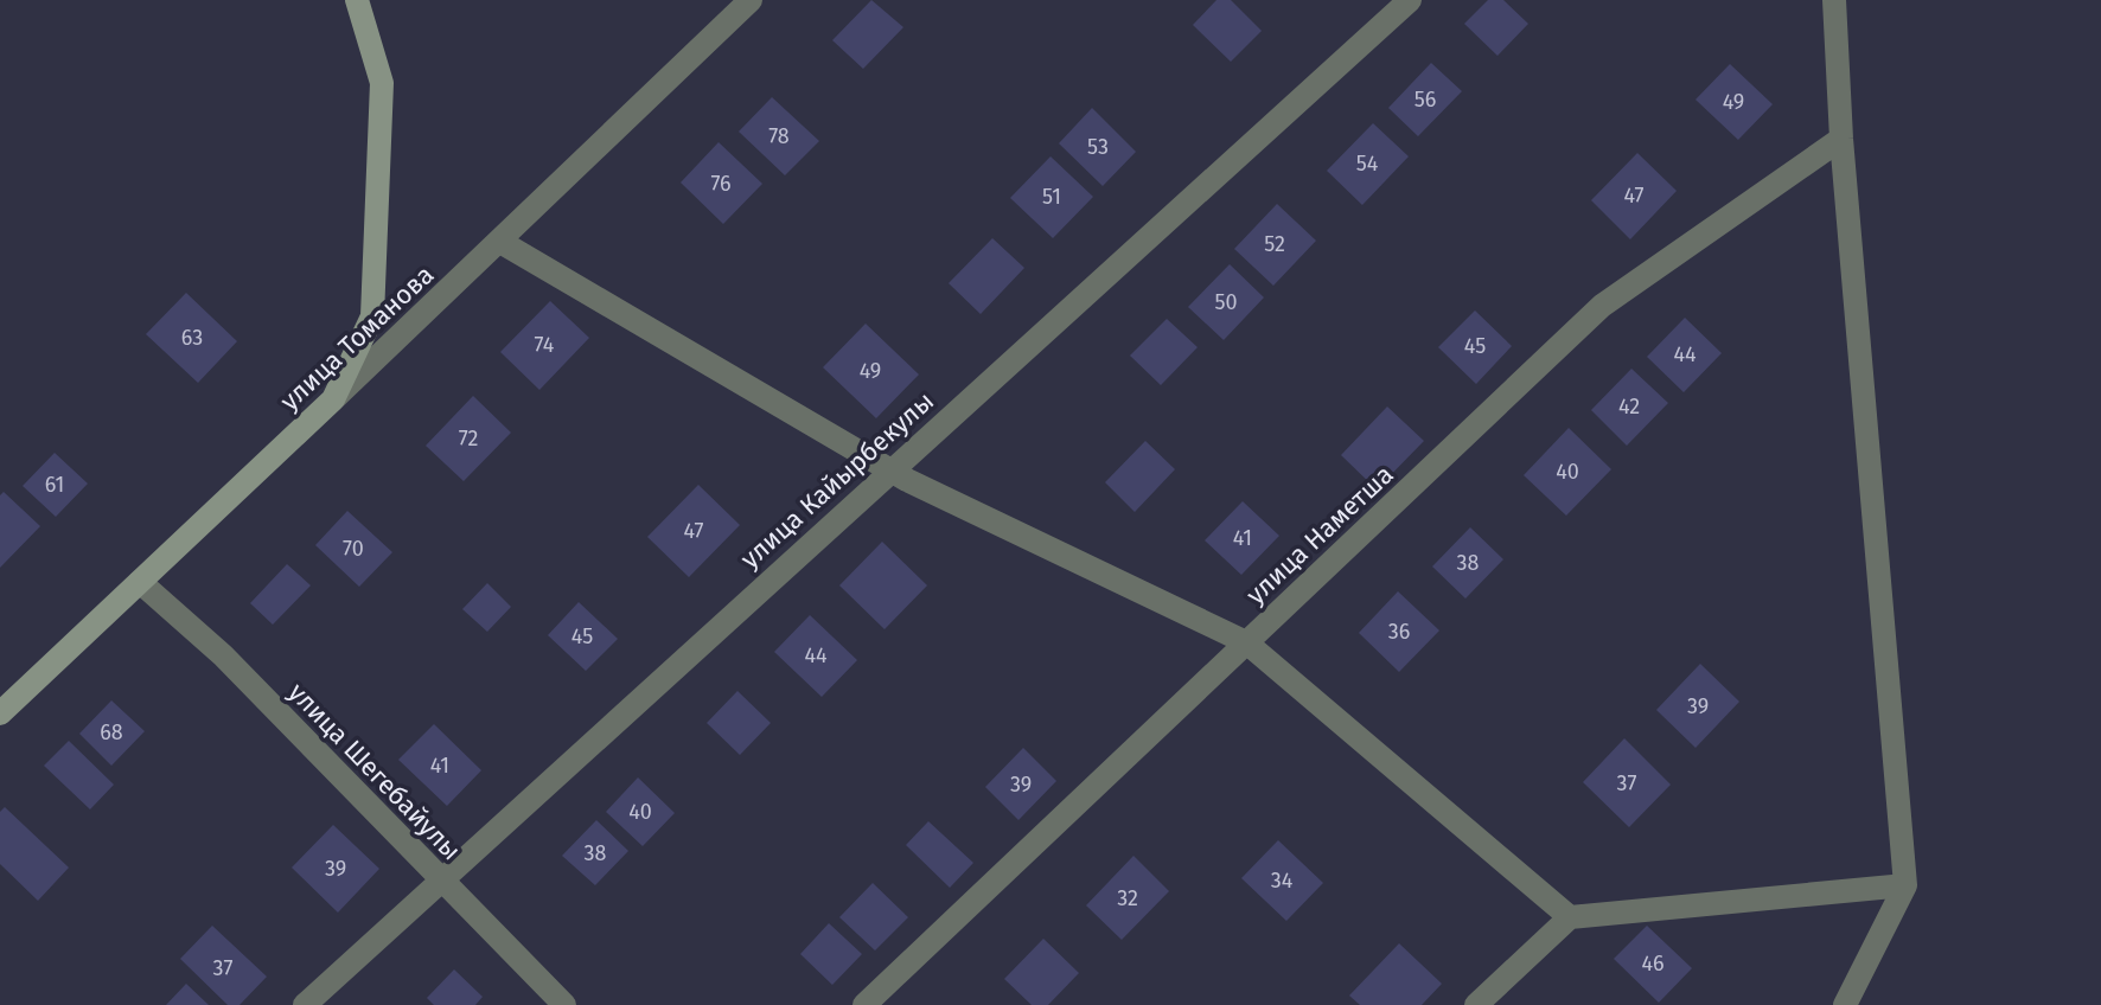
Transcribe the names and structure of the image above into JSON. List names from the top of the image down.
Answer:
{
  "streets": {
    "street": [
      "улица Томанова",
      "улица Кайырбекулы",
      "улица Наметша",
      "улица Шегебайулы"
    ]
  },
  "crossings": [
    ["улица Томанова", "улица Шегебайулы"],
    ["улица Кайырбекулы", "улица Шегебайулы"]
  ],
  "house_numbers": [
    "56",
    "49",
    "78",
    "53",
    "54",
    "76",
    "47",
    "51",
    "52",
    "50",
    "63",
    "74",
    "45",
    "44",
    "49",
    "42",
    "72",
    "40",
    "61",
    "47",
    "41",
    "70",
    "38",
    "36",
    "45",
    "44",
    "39",
    "68",
    "41",
    "37",
    "39",
    "40",
    "38",
    "39",
    "34",
    "32",
    "46",
    "37"
  ]
}
